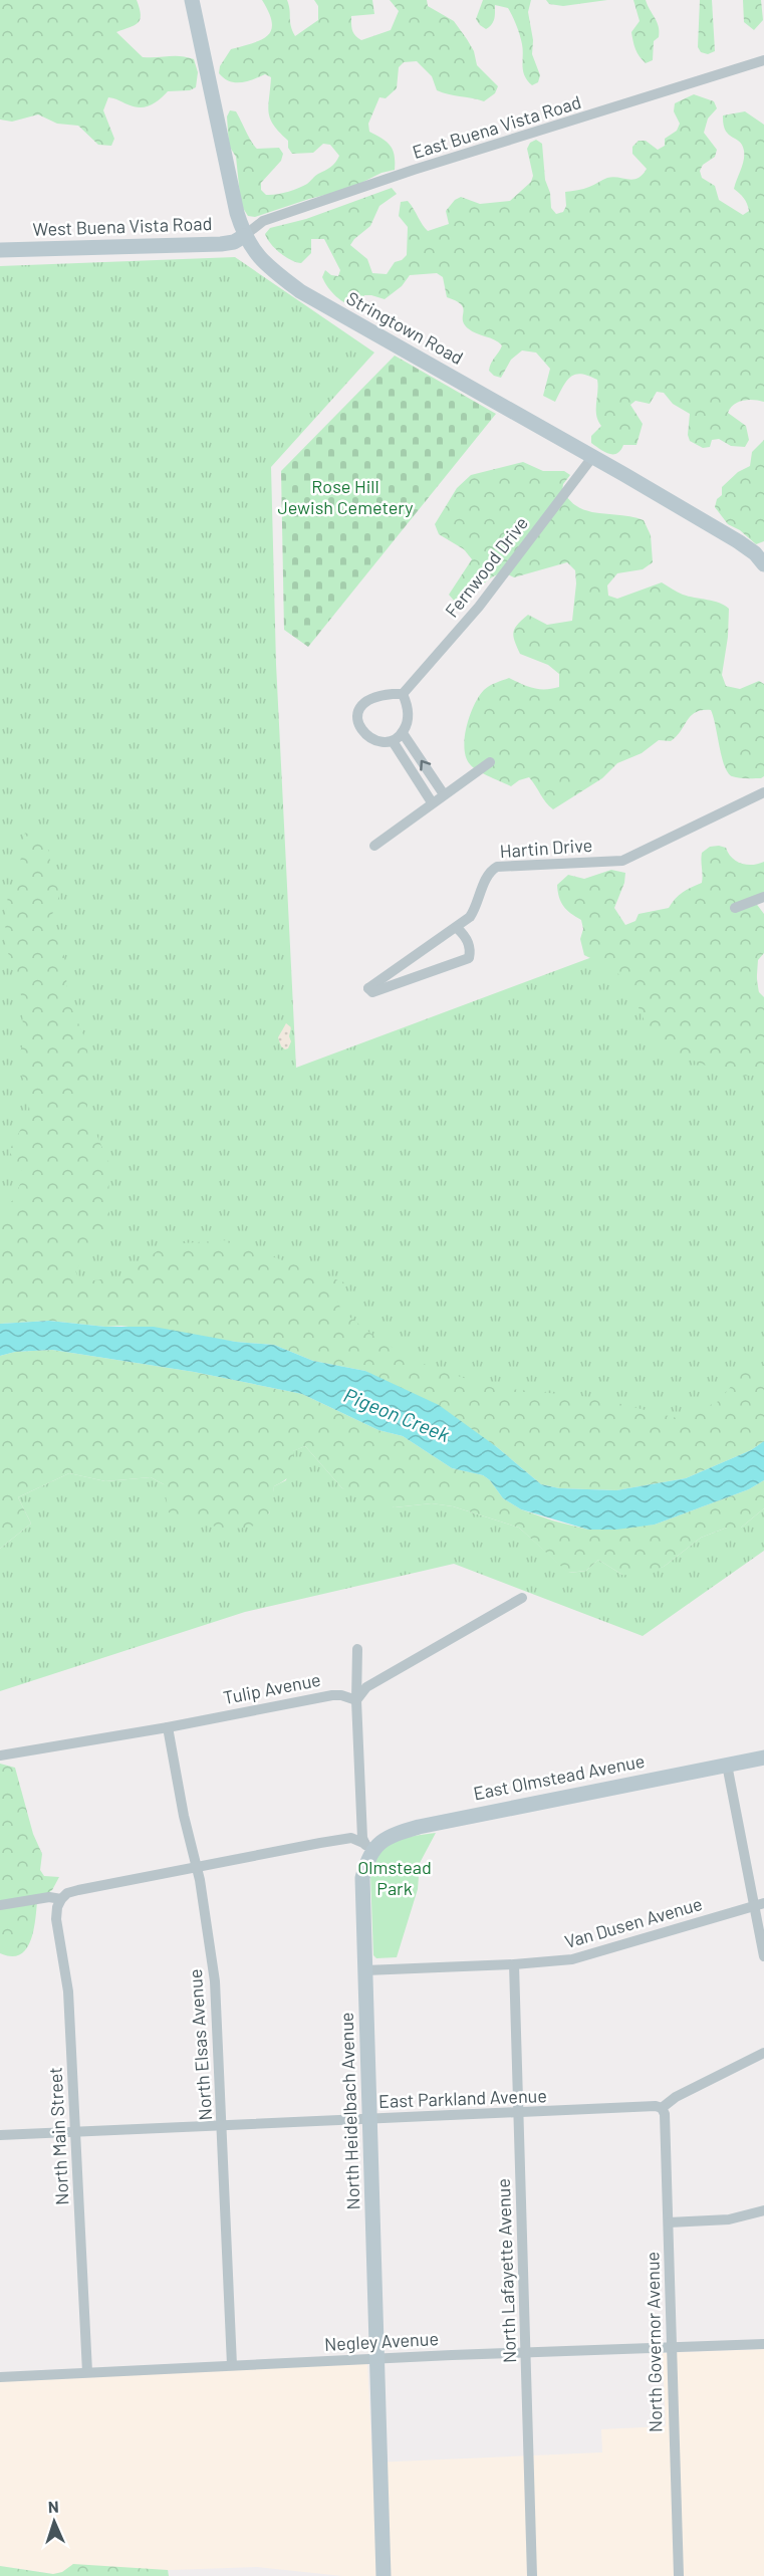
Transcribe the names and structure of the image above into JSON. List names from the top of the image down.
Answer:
{
  "streets": {
    "street": [
      "East Buena Vista Road",
      "West Buena Vista Road",
      "Stringtown Road",
      "Fernwood Drive",
      "Hartin Drive",
      "Tulip Avenue",
      "East Olmstead Avenue",
      "Van Dusen Avenue",
      "North Elsas Avenue",
      "East Parkland Avenue",
      "North Heidelbach Avenue",
      "North Main Street",
      "North Lafayette Avenue",
      "Negley Avenue",
      "North Governor Avenue"
    ]
  },
  "crossings": [
    ["East Buena Vista Road", "West Buena Vista Road"],
    ["East Buena Vista Road", "Stringtown Road"],
    ["West Buena Vista Road", "Stringtown Road"],
    ["Stringtown Road", "Fernwood Drive"],
    ["Tulip Avenue", "North Elsas Avenue"],
    ["Tulip Avenue", "North Heidelbach Avenue"],
    ["East Olmstead Avenue", "North Heidelbach Avenue"],
    ["Van Dusen Avenue", "North Heidelbach Avenue"],
    ["Van Dusen Avenue", "North Lafayette Avenue"],
    ["North Elsas Avenue", "East Parkland Avenue"],
    ["North Elsas Avenue", "Negley Avenue"],
    ["East Parkland Avenue", "North Heidelbach Avenue"],
    ["East Parkland Avenue", "North Main Street"],
    ["East Parkland Avenue", "North Lafayette Avenue"],
    ["East Parkland Avenue", "North Governor Avenue"],
    ["North Heidelbach Avenue", "Negley Avenue"],
    ["North Main Street", "Negley Avenue"],
    ["North Lafayette Avenue", "Negley Avenue"],
    ["Negley Avenue", "North Governor Avenue"]
  ],
  "water": ["Pigeon Creek"],
  "parks": ["Rose Hill Jewish Cemetery", "Olmstead Park"],
  "north": "top"
}
